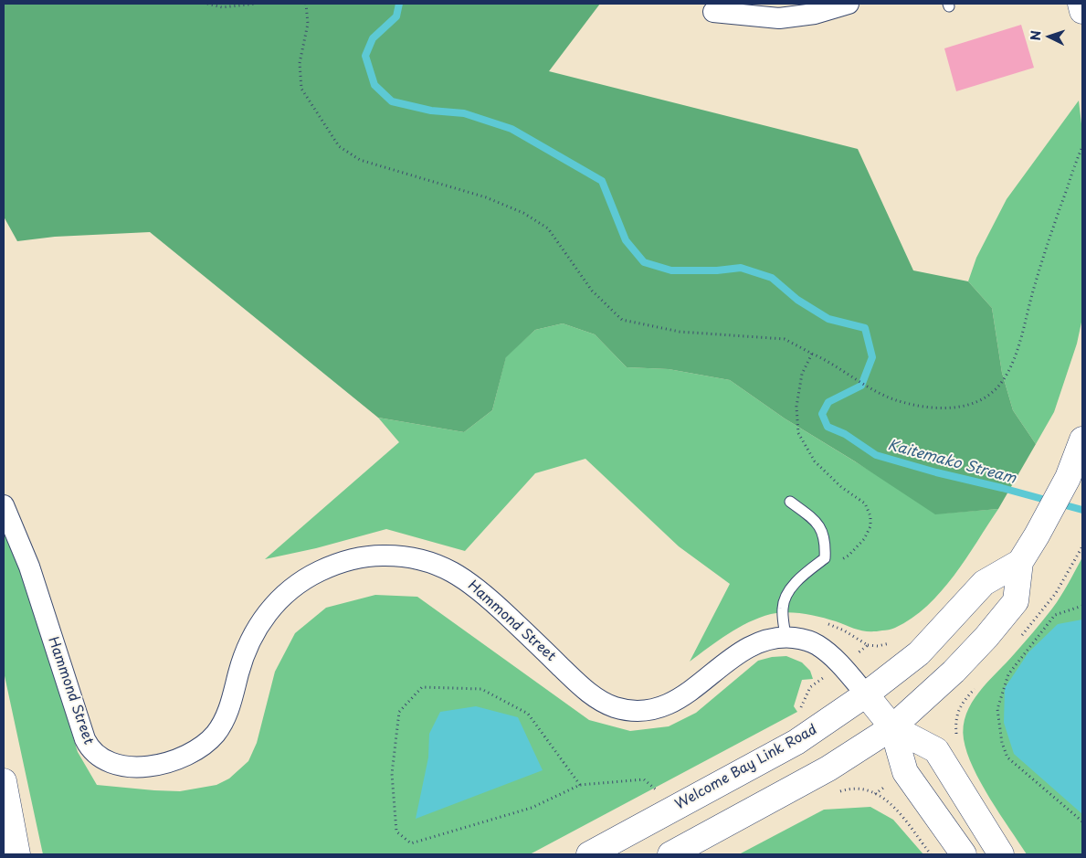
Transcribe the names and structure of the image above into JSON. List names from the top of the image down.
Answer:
{
  "streets": {
    "main road": ["Welcome Bay Link Road"],
    "street": ["Hammond Street"]
  },
  "crossings": [
    ["Hammond Street", "Welcome Bay Link Road"]
  ],
  "water": ["Kaitemako Stream"],
  "north": "left"
}
